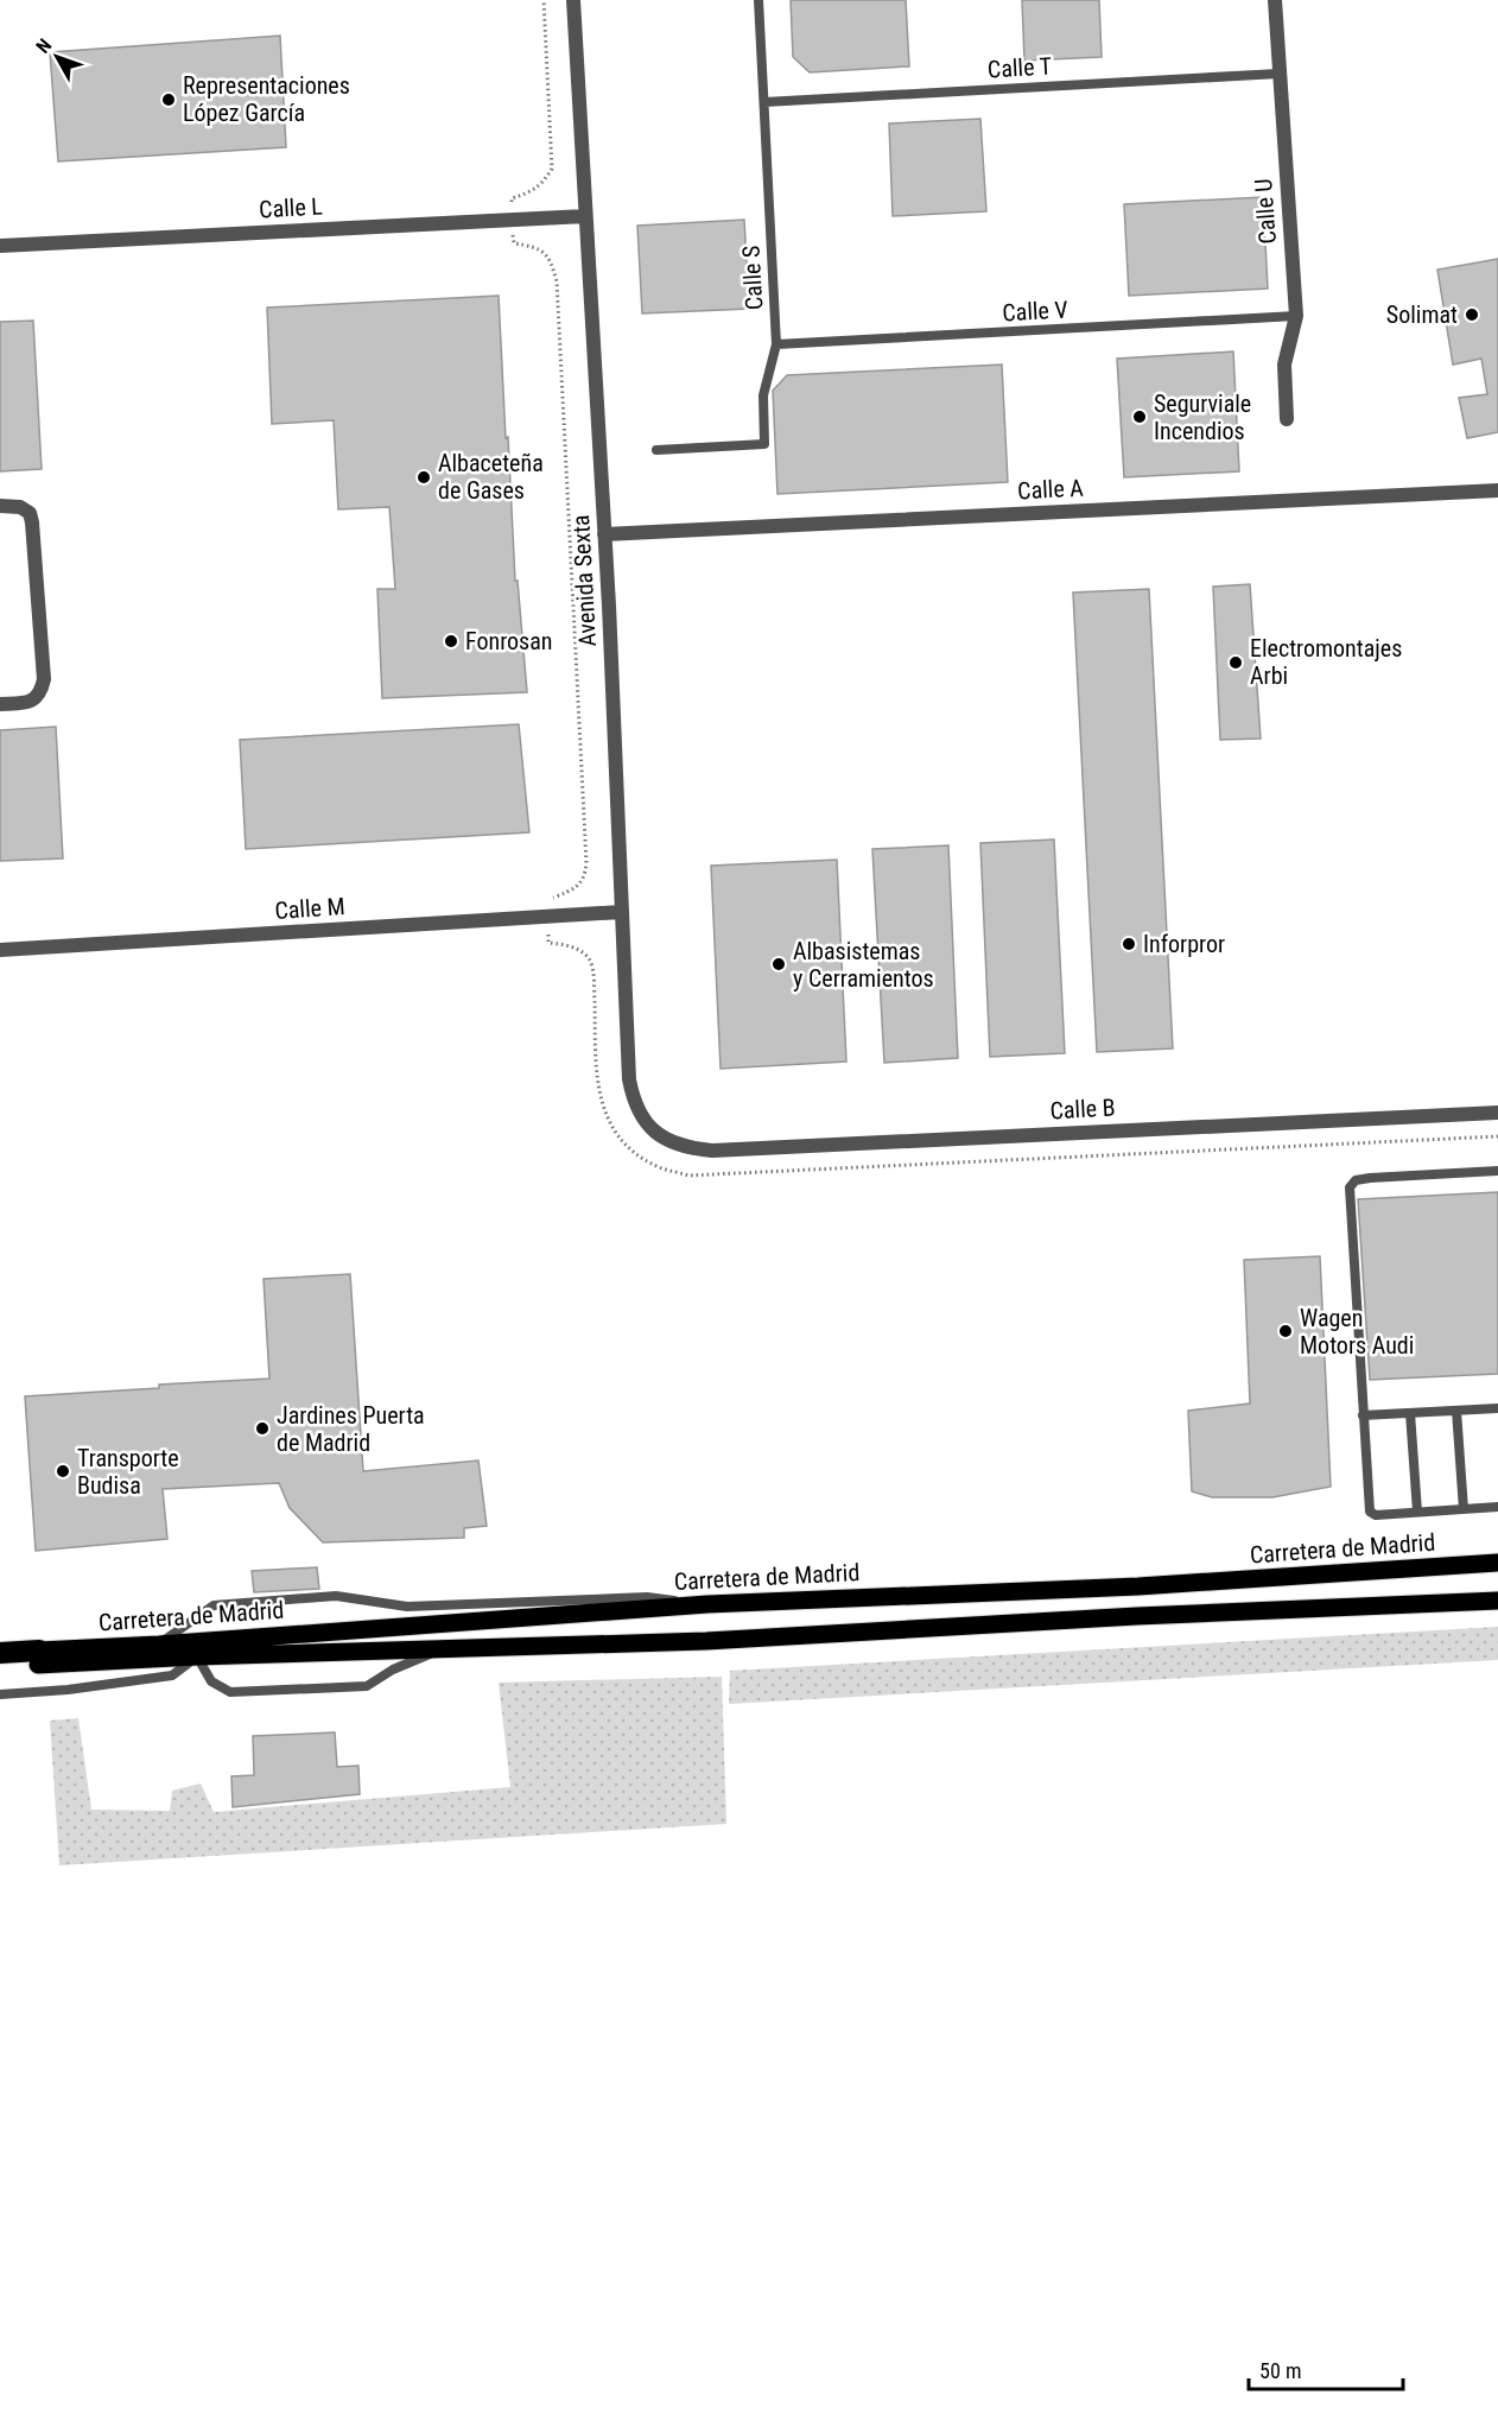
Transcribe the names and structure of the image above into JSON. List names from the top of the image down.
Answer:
{
  "streets": {
    "main road": ["Carretera de Madrid"],
    "street": [
      "Calle L",
      "Calle U",
      "Calle A",
      "Avenida Sexta",
      "Calle M",
      "Calle B"
    ],
    "lane": ["Calle T", "Calle S", "Calle V"]
  },
  "crossings": [
    ["Calle T", "Calle U"],
    ["Calle T", "Calle S"],
    ["Calle L", "Avenida Sexta"],
    ["Calle U", "Calle V"],
    ["Calle S", "Calle V"],
    ["Calle A", "Avenida Sexta"],
    ["Avenida Sexta", "Calle M"],
    ["Avenida Sexta", "Calle B"]
  ],
  "places": [
    "Representaciones López García",
    "Solimat",
    "Segurviale Incendios",
    "Albaceteña de Gases",
    "Fonrosan",
    "Electromontajes Arbi",
    "Inforpror",
    "Albasistemas y Cerramientos",
    "Wagen Motors Audi",
    "Jardines Puerta de Madrid",
    "Transporte Budisa"
  ],
  "scale_bar": "50 m",
  "north": "top left"
}
